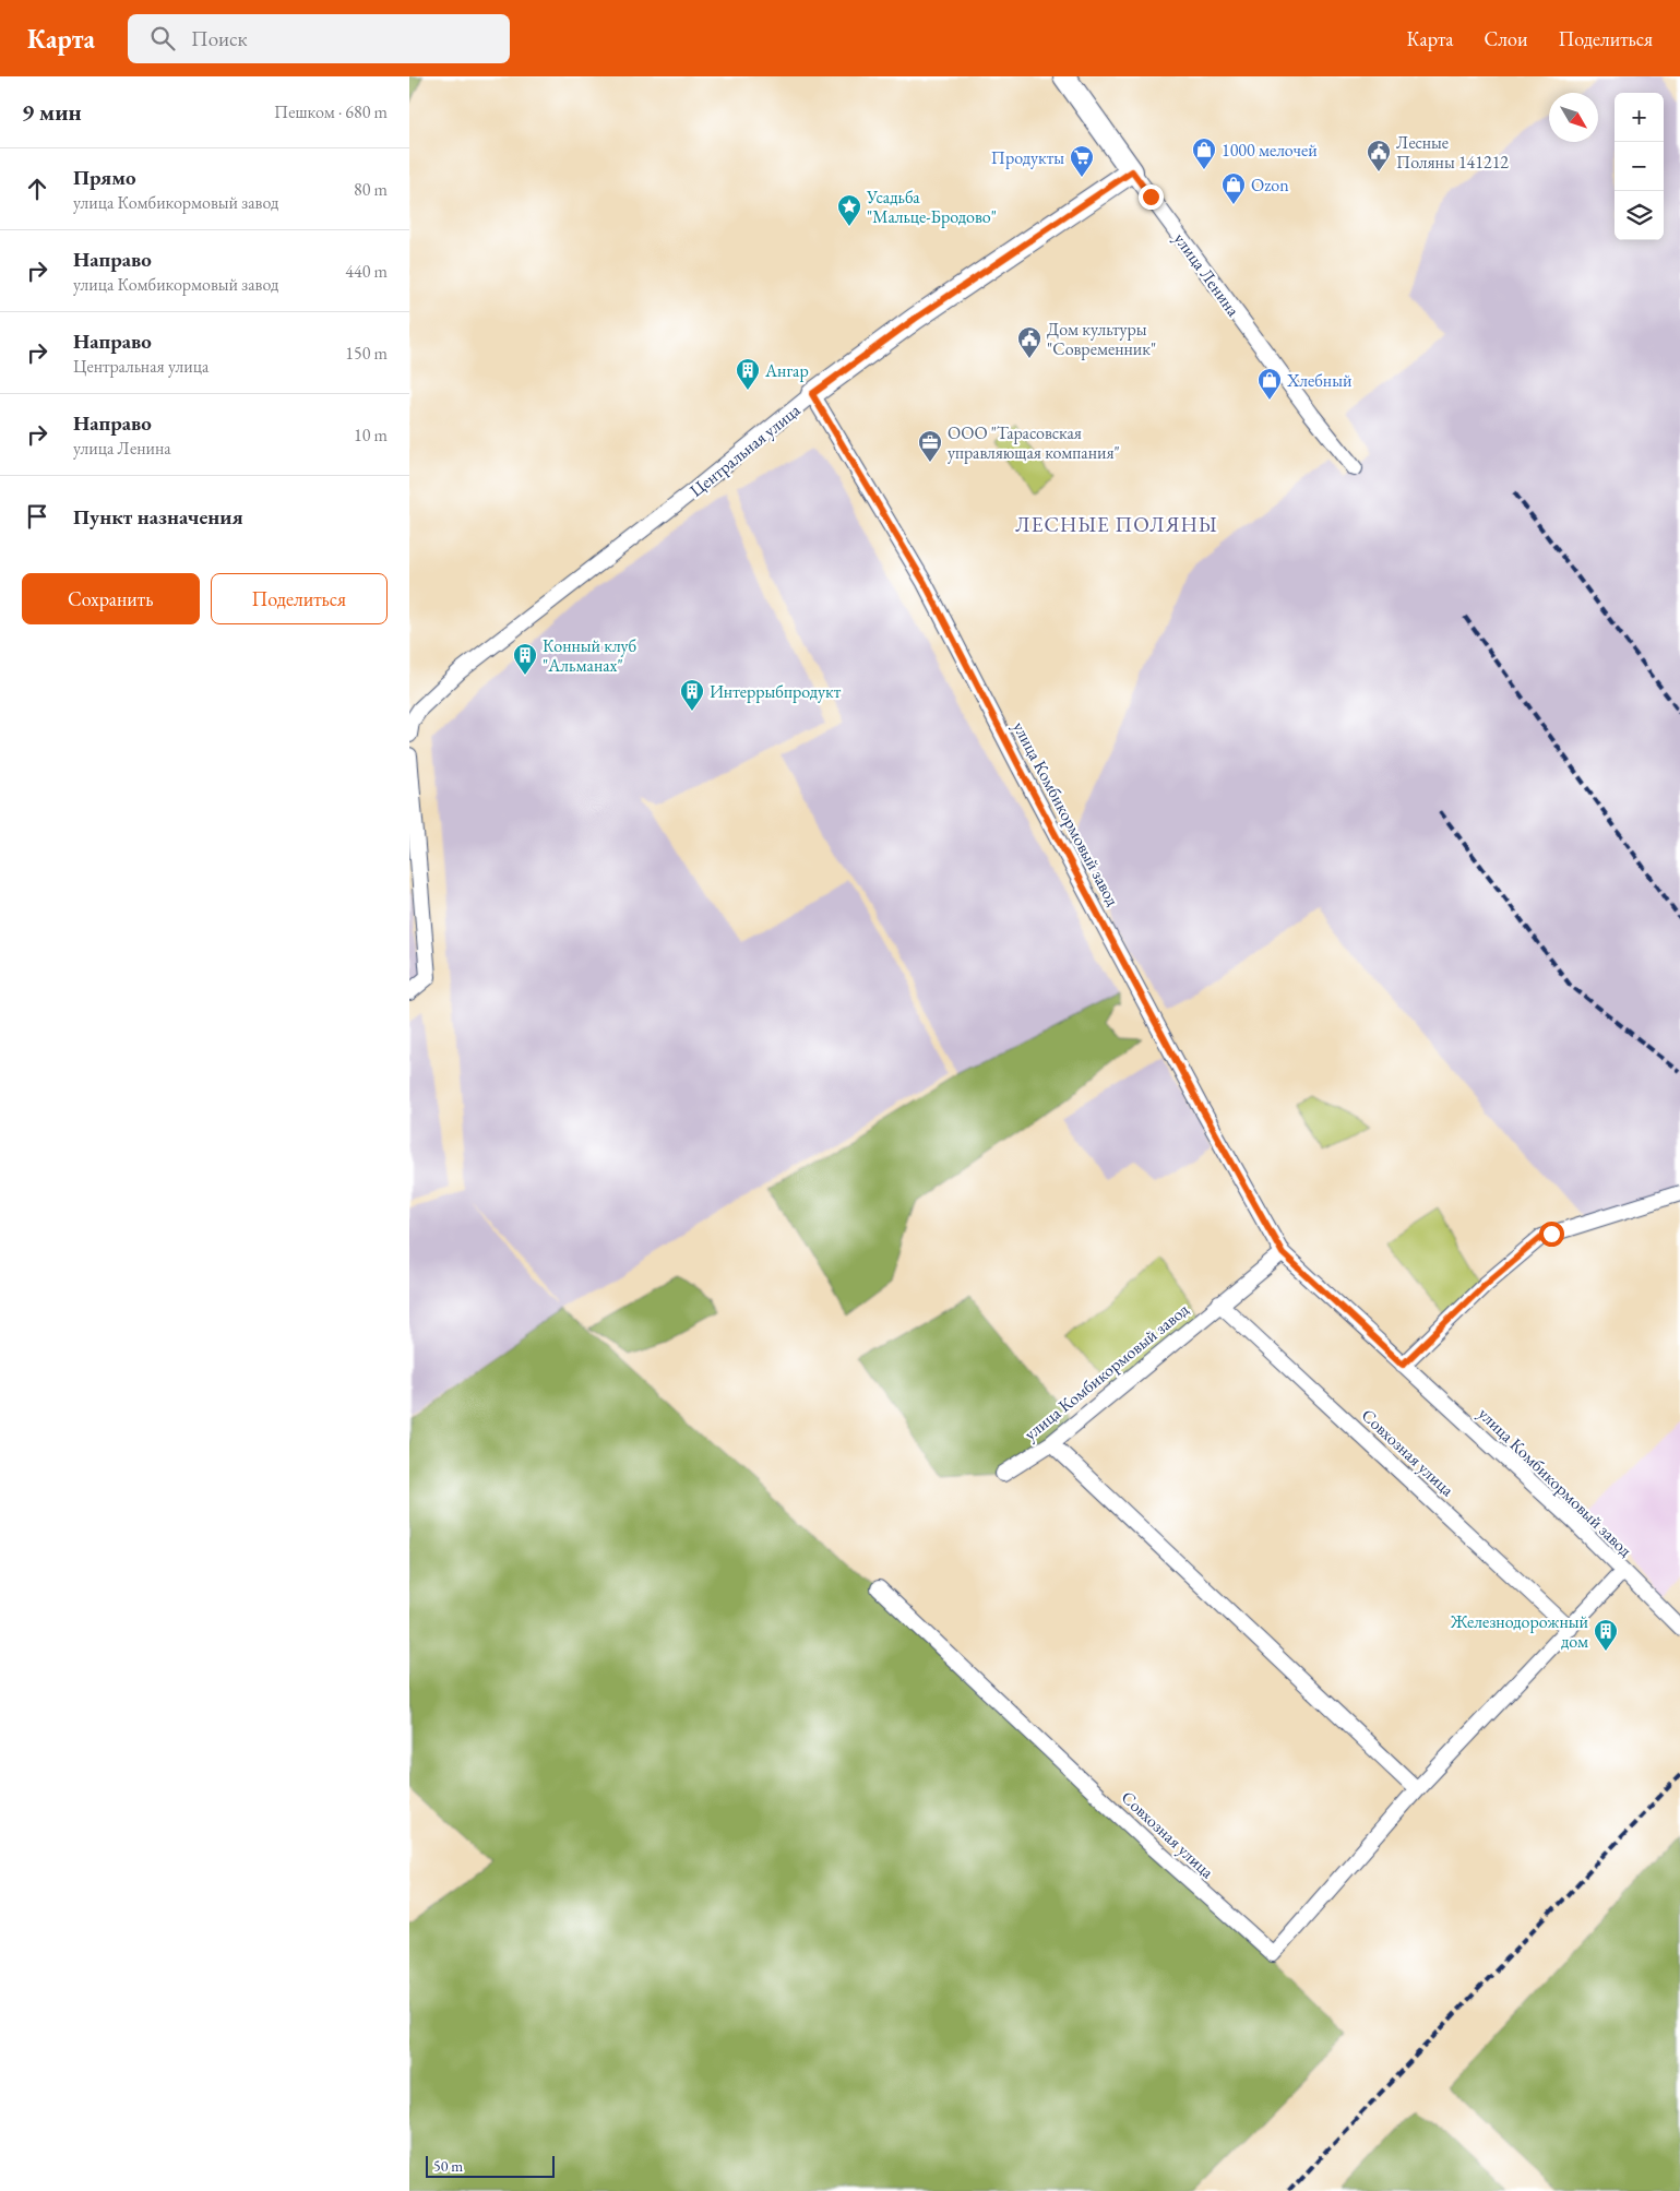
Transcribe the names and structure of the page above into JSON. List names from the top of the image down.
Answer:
{
  "streets": {
    "street": [
      "улица Ленина",
      "Центральная улица",
      "улица Комбикормовый завод",
      "Совхозная улица"
    ]
  },
  "crossings": [
    ["улица Ленина", "Центральная улица"],
    ["Центральная улица", "улица Комбикормовый завод"],
    ["улица Комбикормовый завод", "Совхозная улица"]
  ],
  "districts": ["ЛЕСНЫЕ ПОЛЯНЫ"],
  "places": {
    "shop": ["1000 мелочей", "Ozon", "Хлебный"],
    "public building": ["Лесные Поляны 141212", "Дом культуры \"Современник\""],
    "supermarket": ["Продукты"],
    "place": ["Усадьба \"Мальце-Бродово\""],
    "building": [
      "Ангар",
      "Конный клуб \"Альманах\"",
      "Интеррыбпродукт",
      "Железнодорожный дом"
    ],
    "office": ["ООО \"Тарасовская управляющая компания\""]
  },
  "scale_bar": "50 m",
  "north": "bottom right",
  "page": {
    "header": "Карта",
    "search": "Поиск",
    "nav": ["Карта", "Слои", "Поделиться"],
    "heading": ["9 мин", "Пешком · 680 m"],
    "map_buttons": ["+", "−"],
    "list": [
      ["Прямо", "улица Комбикормовый завод", "80 m"],
      ["Направо", "улица Комбикормовый завод", "440 m"],
      ["Направо", "Центральная улица", "150 m"],
      ["Направо", "улица Ленина", "10 m"],
      "Пункт назначения"
    ],
    "buttons": ["Сохранить", "Поделиться"],
    "scale": "50 m"
  }
}
